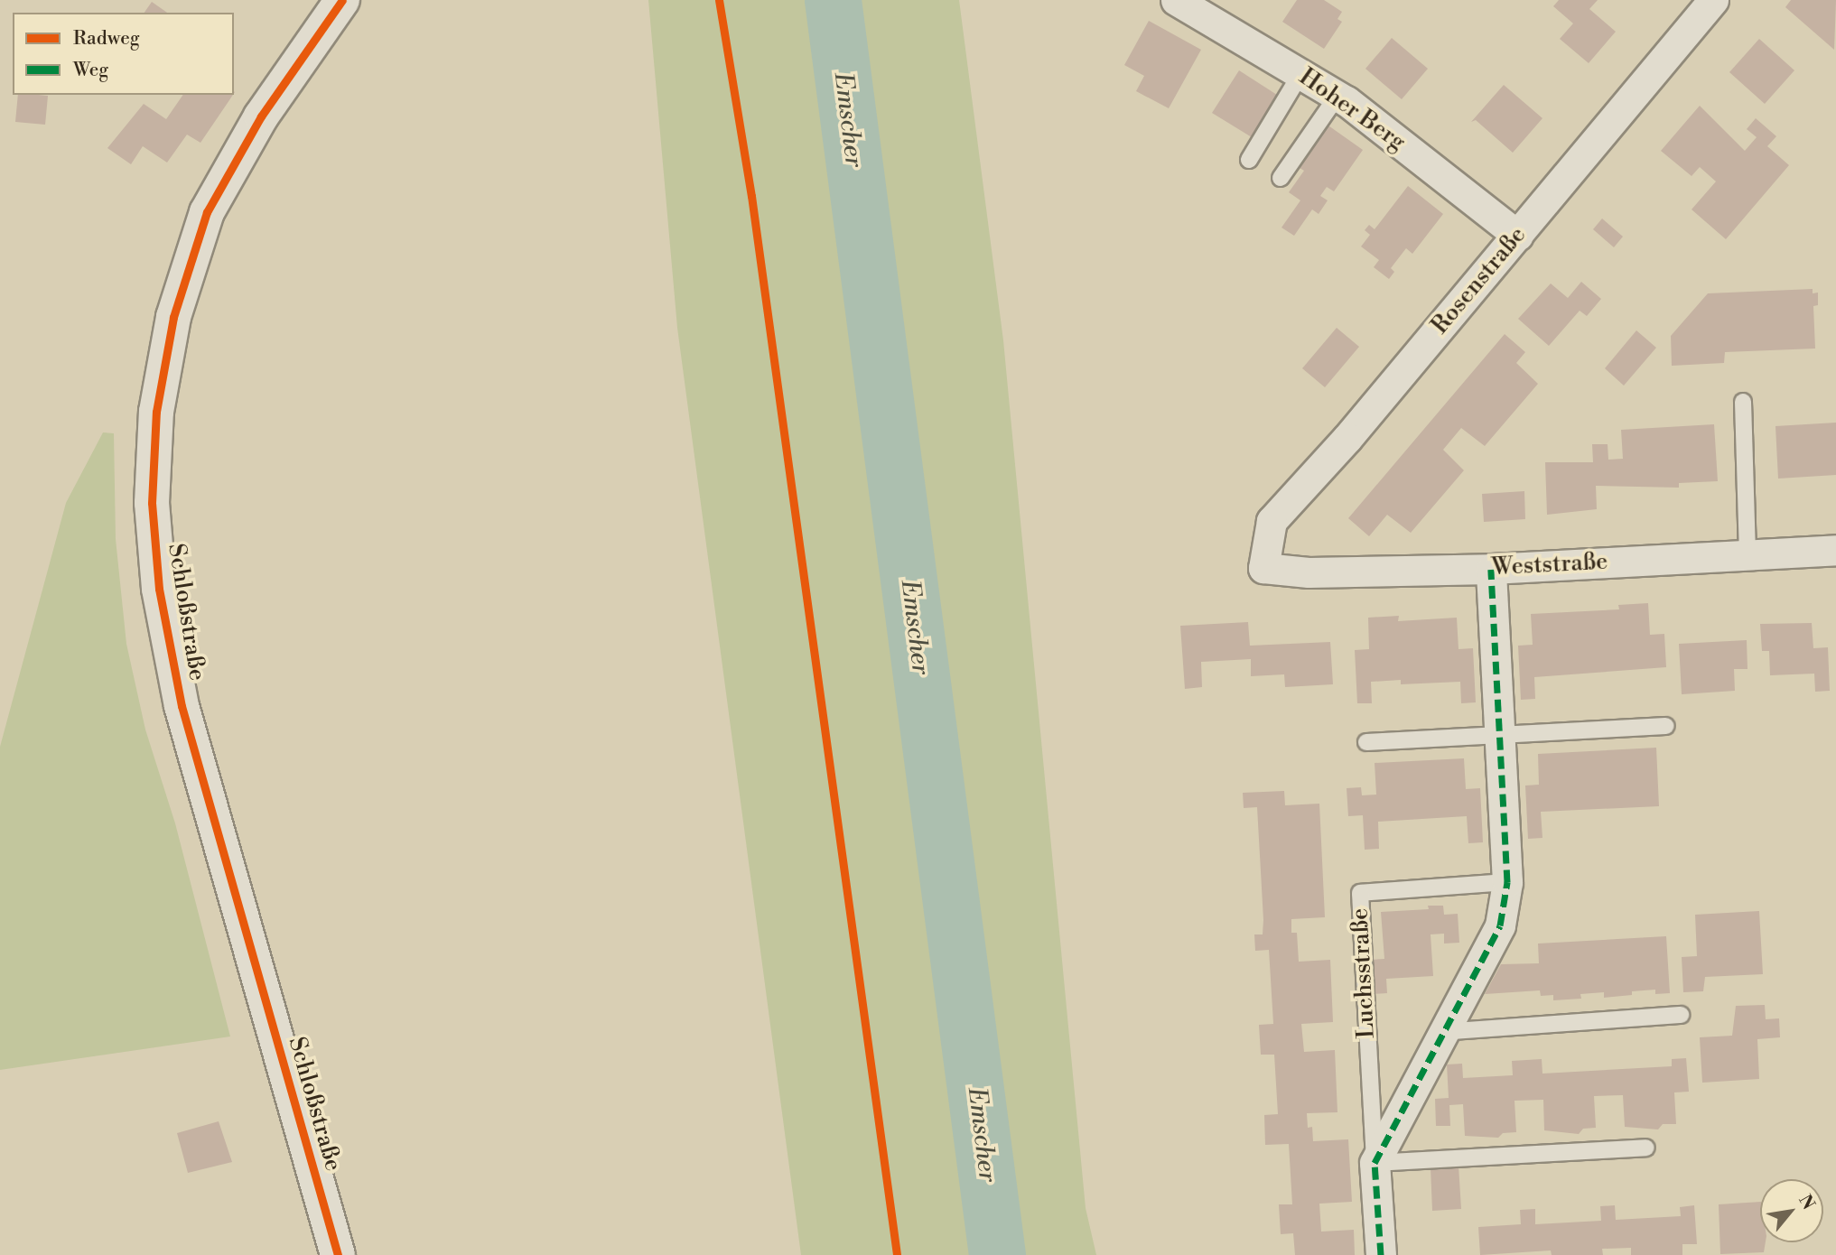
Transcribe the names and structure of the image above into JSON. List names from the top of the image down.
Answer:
{
  "streets": {
    "street": [
      "Hoher Berg",
      "Rosenstraße",
      "Weststraße",
      "Schloßstraße",
      "Luchsstraße"
    ]
  },
  "crossings": [
    ["Hoher Berg", "Rosenstraße"],
    ["Rosenstraße", "Weststraße"]
  ],
  "water": ["Emscher"],
  "legend": ["Radweg", "Weg"],
  "north": "top right"
}
